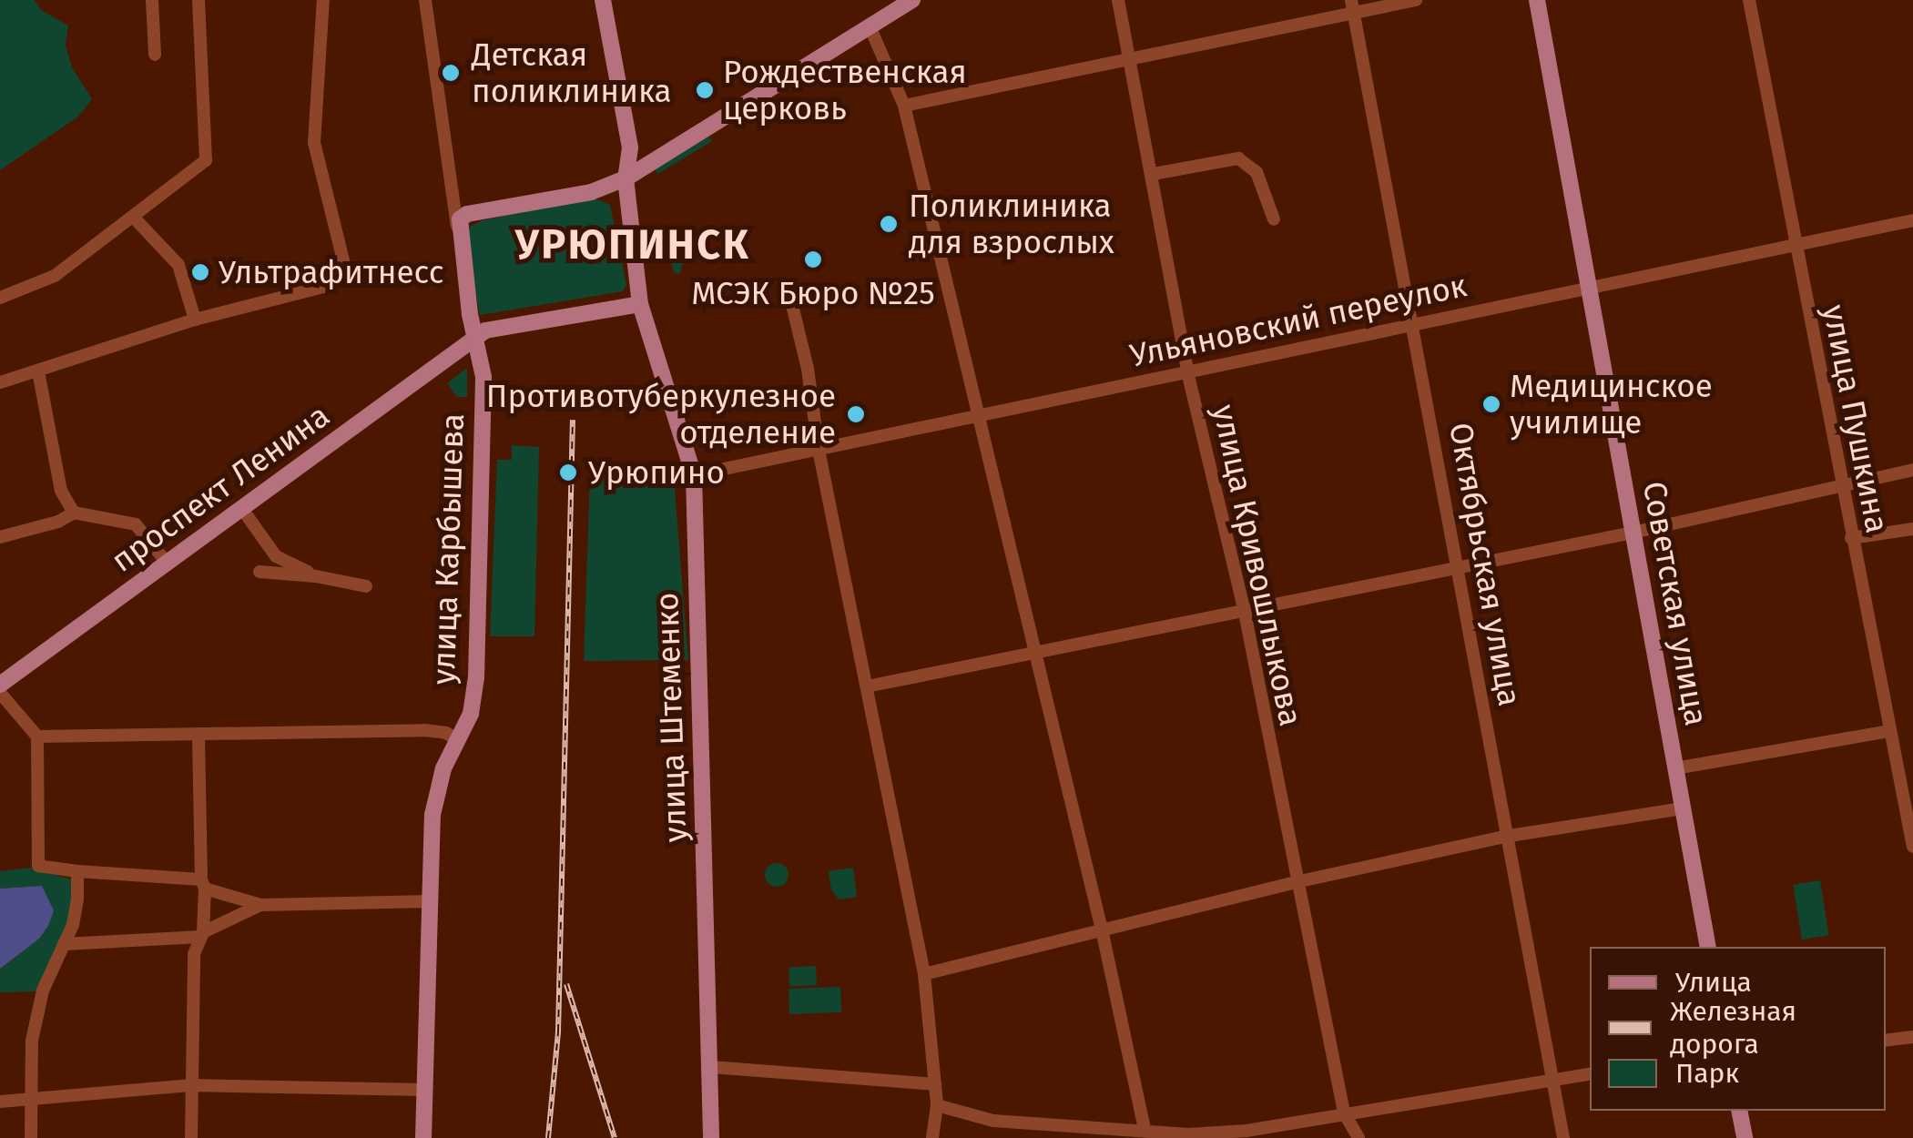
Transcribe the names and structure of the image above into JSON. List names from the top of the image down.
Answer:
{
  "streets": {
    "main road": [
      "проспект Ленина",
      "улица Карбышева",
      "Советская улица",
      "улица Штеменко"
    ],
    "street": [
      "Ульяновский переулок",
      "улица Пушкина",
      "Октябрьская улица",
      "улица Кривошлыкова"
    ]
  },
  "crossings": [
    ["Ульяновский переулок", "улица Пушкина"],
    ["Ульяновский переулок", "Октябрьская улица"],
    ["Ульяновский переулок", "улица Кривошлыкова"],
    ["Ульяновский переулок", "Советская улица"],
    ["Ульяновский переулок", "улица Штеменко"],
    ["проспект Ленина", "улица Карбышева"],
    ["проспект Ленина", "улица Штеменко"]
  ],
  "districts": ["УРЮПИНСК"],
  "places": [
    "Детская поликлиника",
    "Рождественская церковь",
    "Поликлиника для взрослых",
    "МСЭК Бюро №25",
    "Ультрафитнесс",
    "Медицинское училище",
    "Противотуберкулезное отделение",
    "Урюпино"
  ],
  "legend": ["Улица", "Железная дорога", "Парк"]
}
